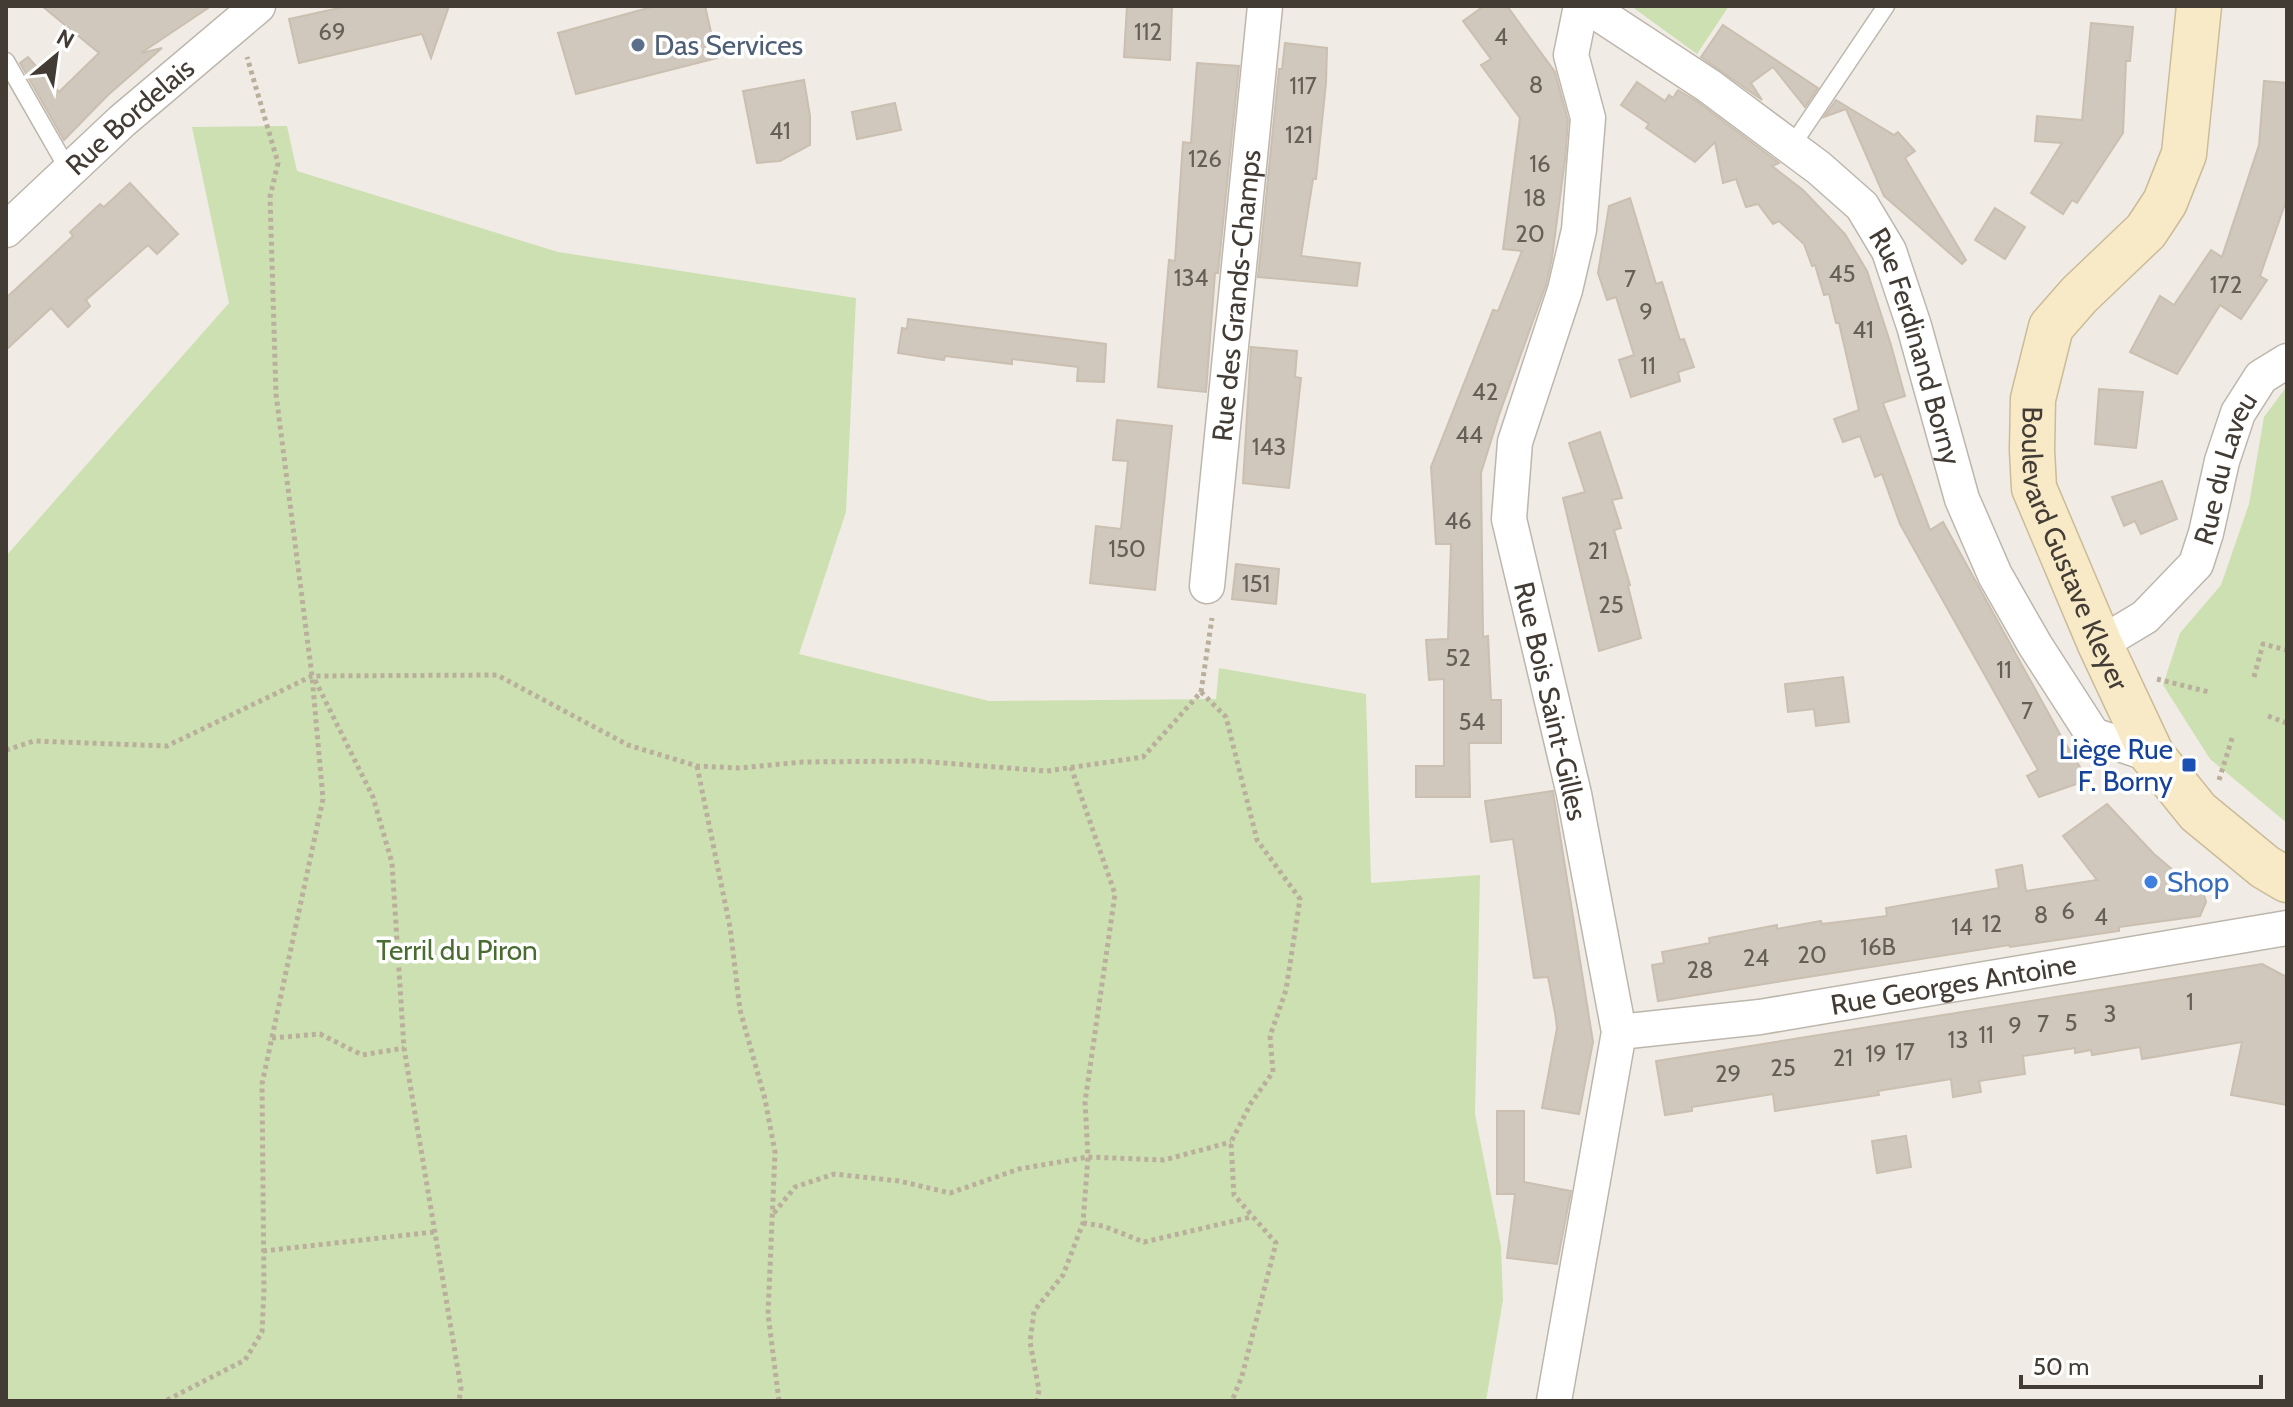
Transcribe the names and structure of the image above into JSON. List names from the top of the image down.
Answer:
{
  "streets": {
    "street": [
      "Rue Bordelais",
      "Rue des Grands-Champs",
      "Rue Ferdinand Borny",
      "Rue du Laveu",
      "Boulevard Gustave Kleyer",
      "Rue Bois Saint-Gilles",
      "Rue Georges Antoine"
    ]
  },
  "crossings": [
    ["Rue Ferdinand Borny", "Boulevard Gustave Kleyer"],
    ["Rue Ferdinand Borny", "Rue Bois Saint-Gilles"],
    ["Rue du Laveu", "Boulevard Gustave Kleyer"],
    ["Rue Bois Saint-Gilles", "Rue Georges Antoine"]
  ],
  "parks": ["Terril du Piron"],
  "places": {
    "other": ["Das Services", "Shop"],
    "transit": ["Liège Rue F. Borny"]
  },
  "house_numbers": [
    "69",
    "112",
    "4",
    "8",
    "117",
    "41",
    "121",
    "126",
    "16",
    "18",
    "20",
    "45",
    "134",
    "7",
    "172",
    "9",
    "41",
    "11",
    "42",
    "44",
    "143",
    "46",
    "150",
    "21",
    "151",
    "25",
    "52",
    "11",
    "7",
    "54",
    "6",
    "8",
    "4",
    "12",
    "14",
    "16B",
    "20",
    "24",
    "28",
    "1",
    "3",
    "5",
    "7",
    "9",
    "11",
    "13",
    "17",
    "19",
    "21",
    "25",
    "29"
  ],
  "scale_bar": "50 m",
  "north": "top right"
}
